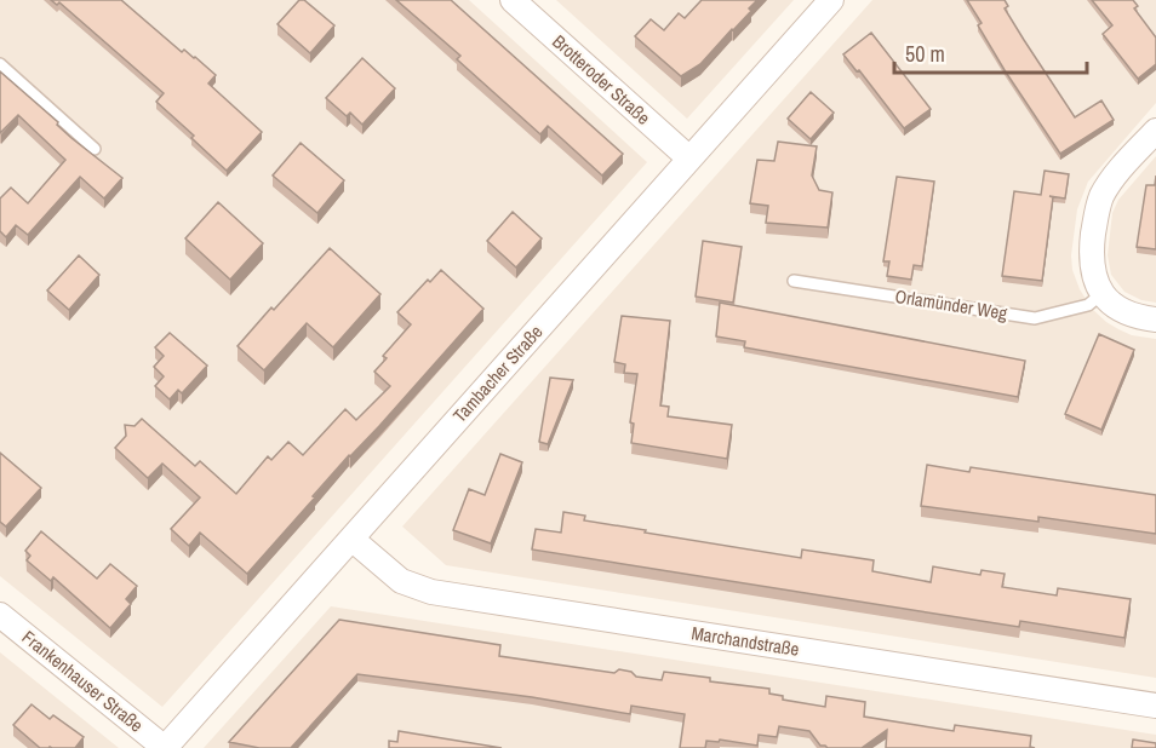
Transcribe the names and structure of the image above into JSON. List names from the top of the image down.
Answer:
{
  "streets": {
    "street": [
      "Brotteroder Straße",
      "Tambacher Straße",
      "Marchandstraße",
      "Frankenhauser Straße"
    ],
    "lane": ["Orlamünder Weg"]
  },
  "crossings": [
    ["Brotteroder Straße", "Tambacher Straße"],
    ["Tambacher Straße", "Marchandstraße"],
    ["Tambacher Straße", "Frankenhauser Straße"]
  ],
  "scale_bar": "50 m"
}
